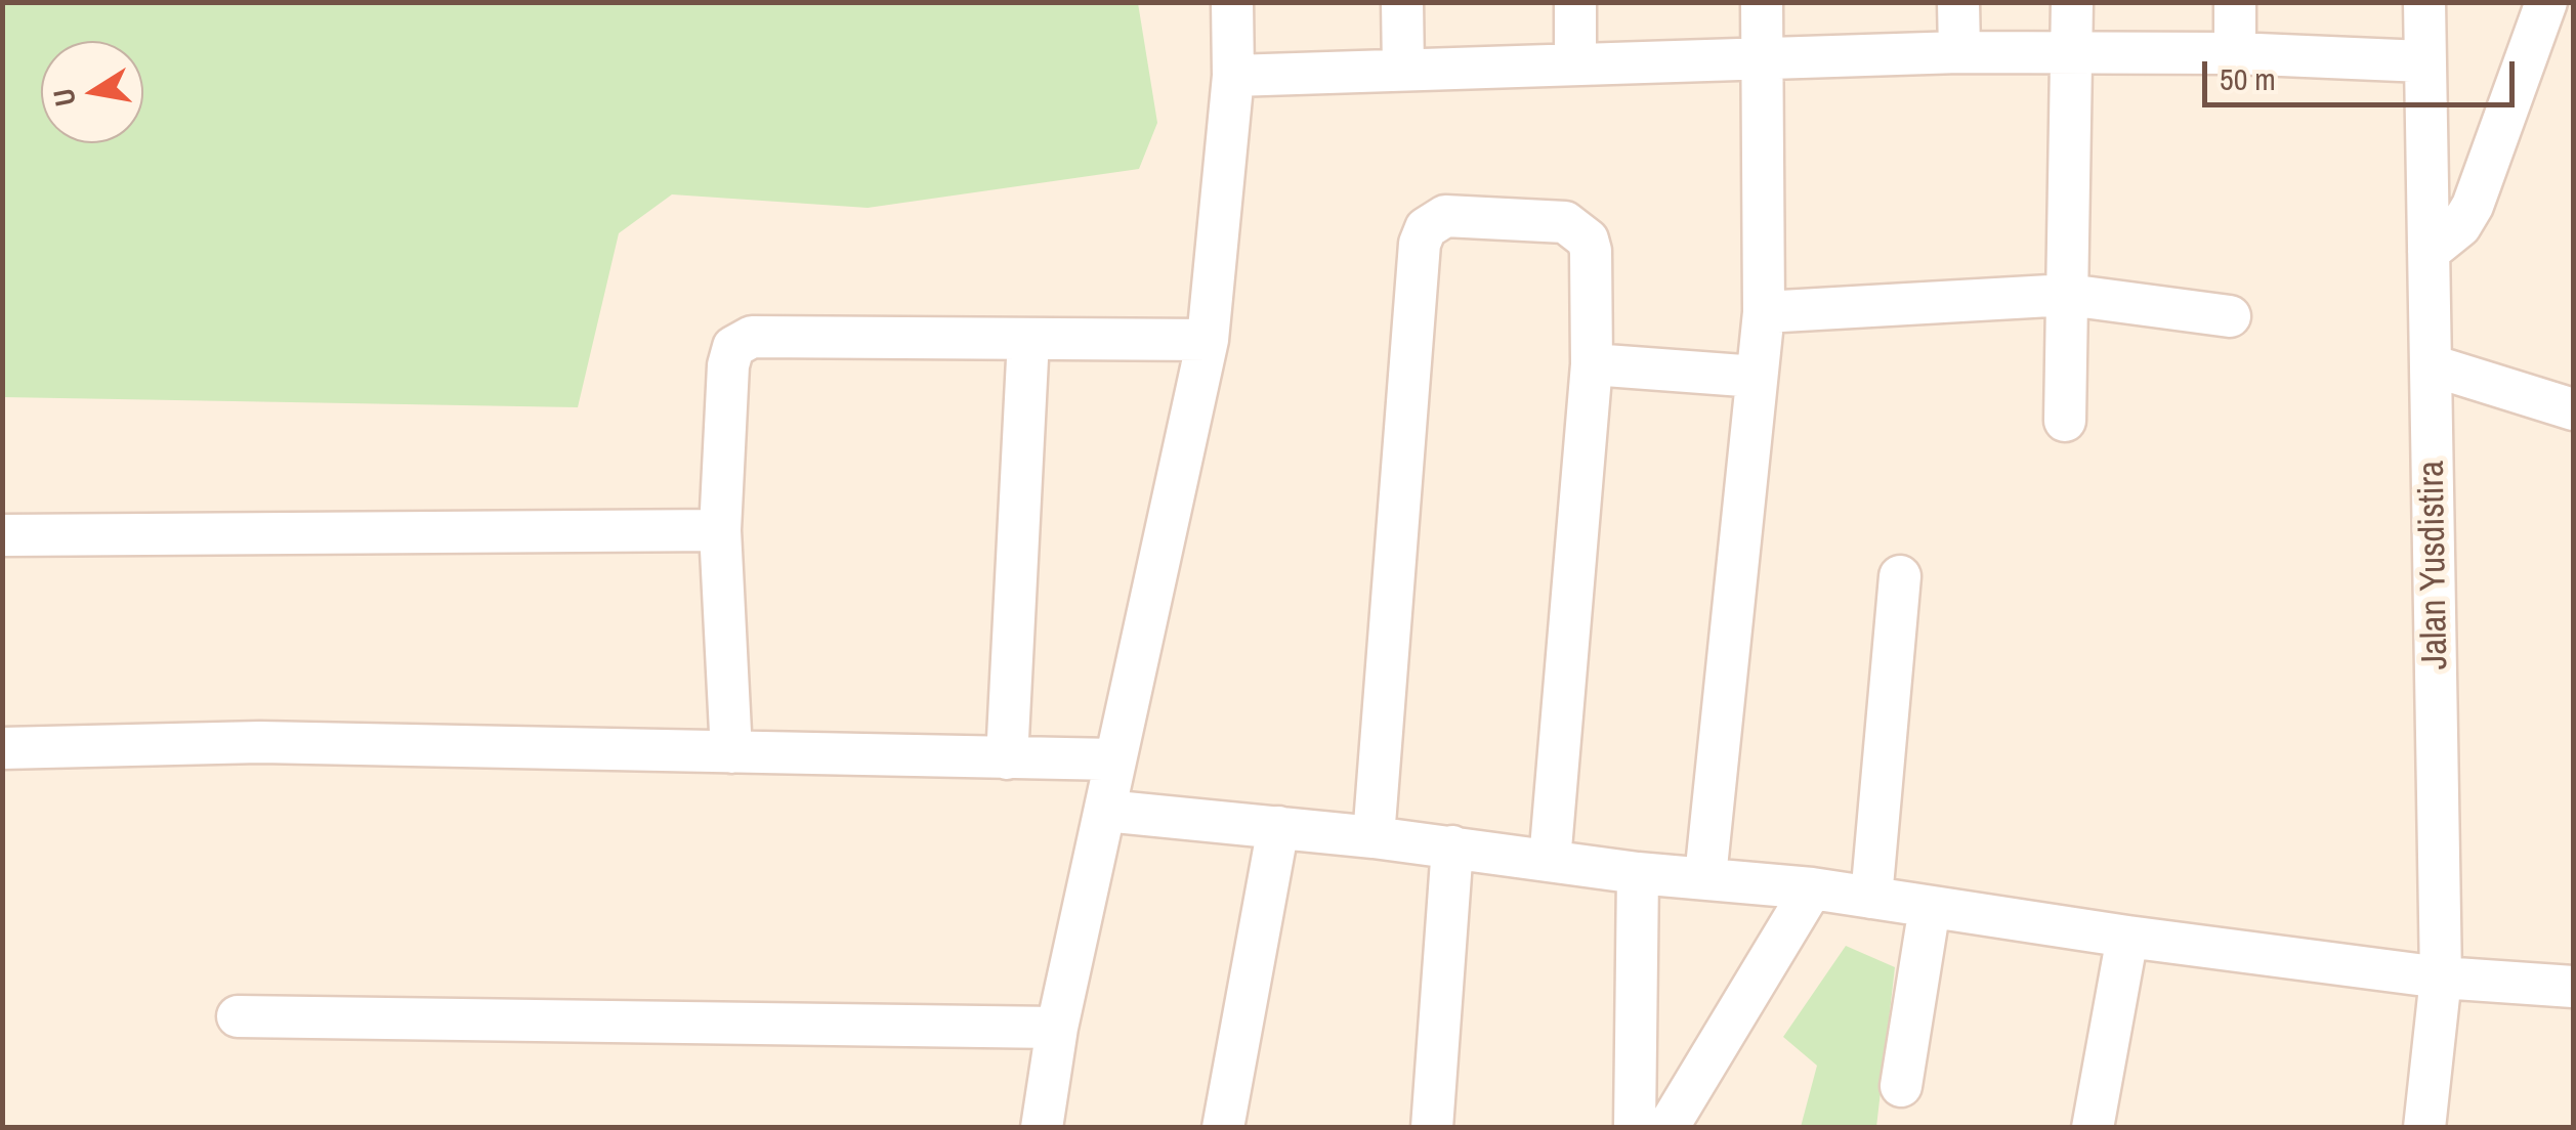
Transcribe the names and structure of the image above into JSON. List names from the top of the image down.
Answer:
{
  "streets": {
    "street": ["Jalan Yusdistira"]
  },
  "scale_bar": "50 m",
  "north": "left"
}
